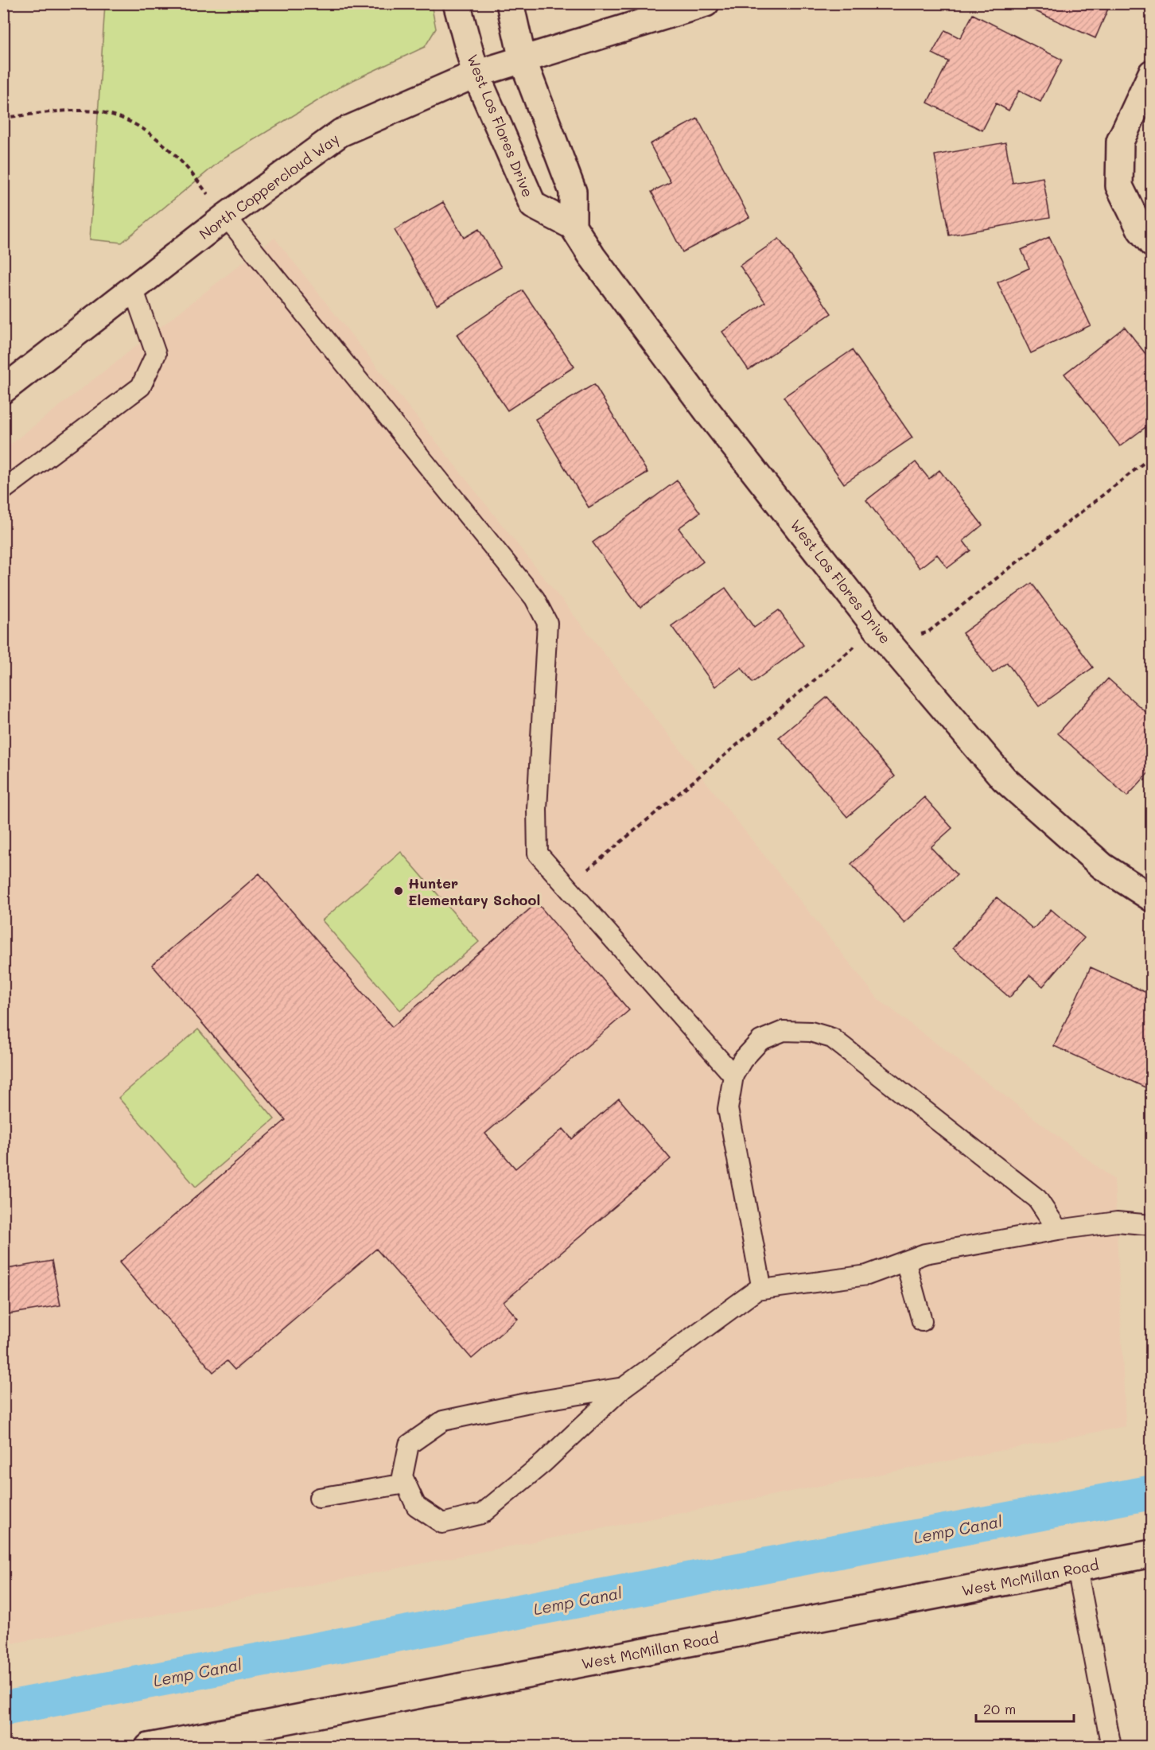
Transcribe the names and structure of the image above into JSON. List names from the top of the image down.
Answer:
{
  "streets": {
    "street": ["West Los Flores Drive", "North Coppercloud Way", "West McMillan Road"]
  },
  "crossings": [
    ["West Los Flores Drive", "North Coppercloud Way"]
  ],
  "water": ["Lemp Canal"],
  "places": ["Hunter Elementary School"],
  "scale_bar": "20 m"
}
